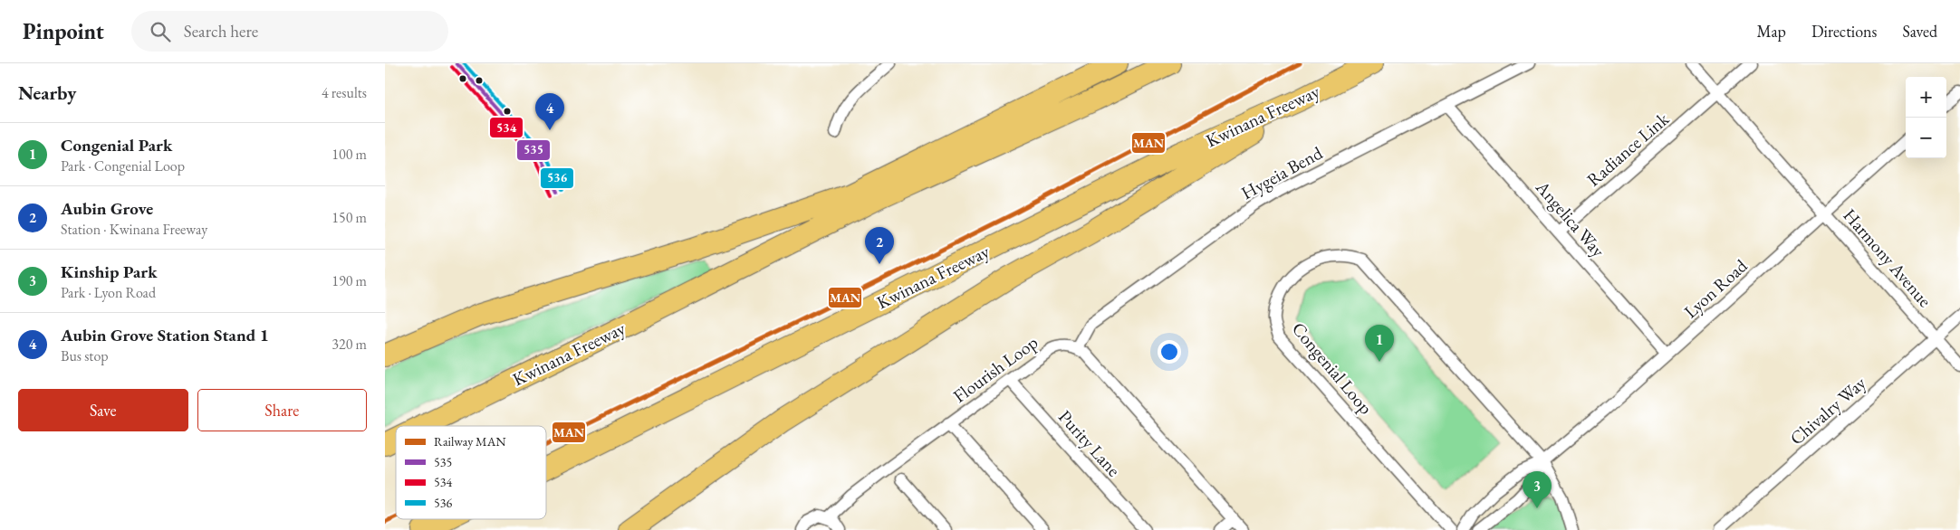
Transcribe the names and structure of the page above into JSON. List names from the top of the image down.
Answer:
{
  "streets": {
    "highway": ["Kwinana Freeway"],
    "street": [
      "Radiance Link",
      "Hygeia Bend",
      "Angelica Way",
      "Harmony Avenue",
      "Lyon Road",
      "Congenial Loop",
      "Flourish Loop",
      "Chivalry Way",
      "Purity Lane"
    ]
  },
  "crossings": [
    ["Radiance Link", "Angelica Way"],
    ["Hygeia Bend", "Angelica Way"],
    ["Hygeia Bend", "Flourish Loop"],
    ["Angelica Way", "Lyon Road"],
    ["Harmony Avenue", "Lyon Road"],
    ["Harmony Avenue", "Chivalry Way"],
    ["Lyon Road", "Congenial Loop"],
    ["Flourish Loop", "Purity Lane"]
  ],
  "lines": [
    "rail line MAN",
    "transit line 535",
    "transit line 536",
    "transit line 534"
  ],
  "legend": [
    "Railway MAN",
    "535",
    "534",
    "536"
  ],
  "page": {
    "header": "Pinpoint",
    "search": "Search here",
    "nav": ["Map", "Directions", "Saved"],
    "heading": ["Nearby", "4 results"],
    "map_buttons": ["+", "−"],
    "pins": [
      "4",
      "2",
      "1",
      "3"
    ],
    "list": [
      {
        "mark": "1",
        "name": "Congenial Park",
        "note": "Park · Congenial Loop",
        "value": "100 m"
      },
      {
        "mark": "2",
        "name": "Aubin Grove",
        "note": "Station · Kwinana Freeway",
        "value": "150 m"
      },
      {
        "mark": "3",
        "name": "Kinship Park",
        "note": "Park · Lyon Road",
        "value": "190 m"
      },
      {
        "mark": "4",
        "name": "Aubin Grove Station Stand 1",
        "note": "Bus stop",
        "value": "320 m"
      }
    ],
    "buttons": ["Save", "Share"]
  }
}
